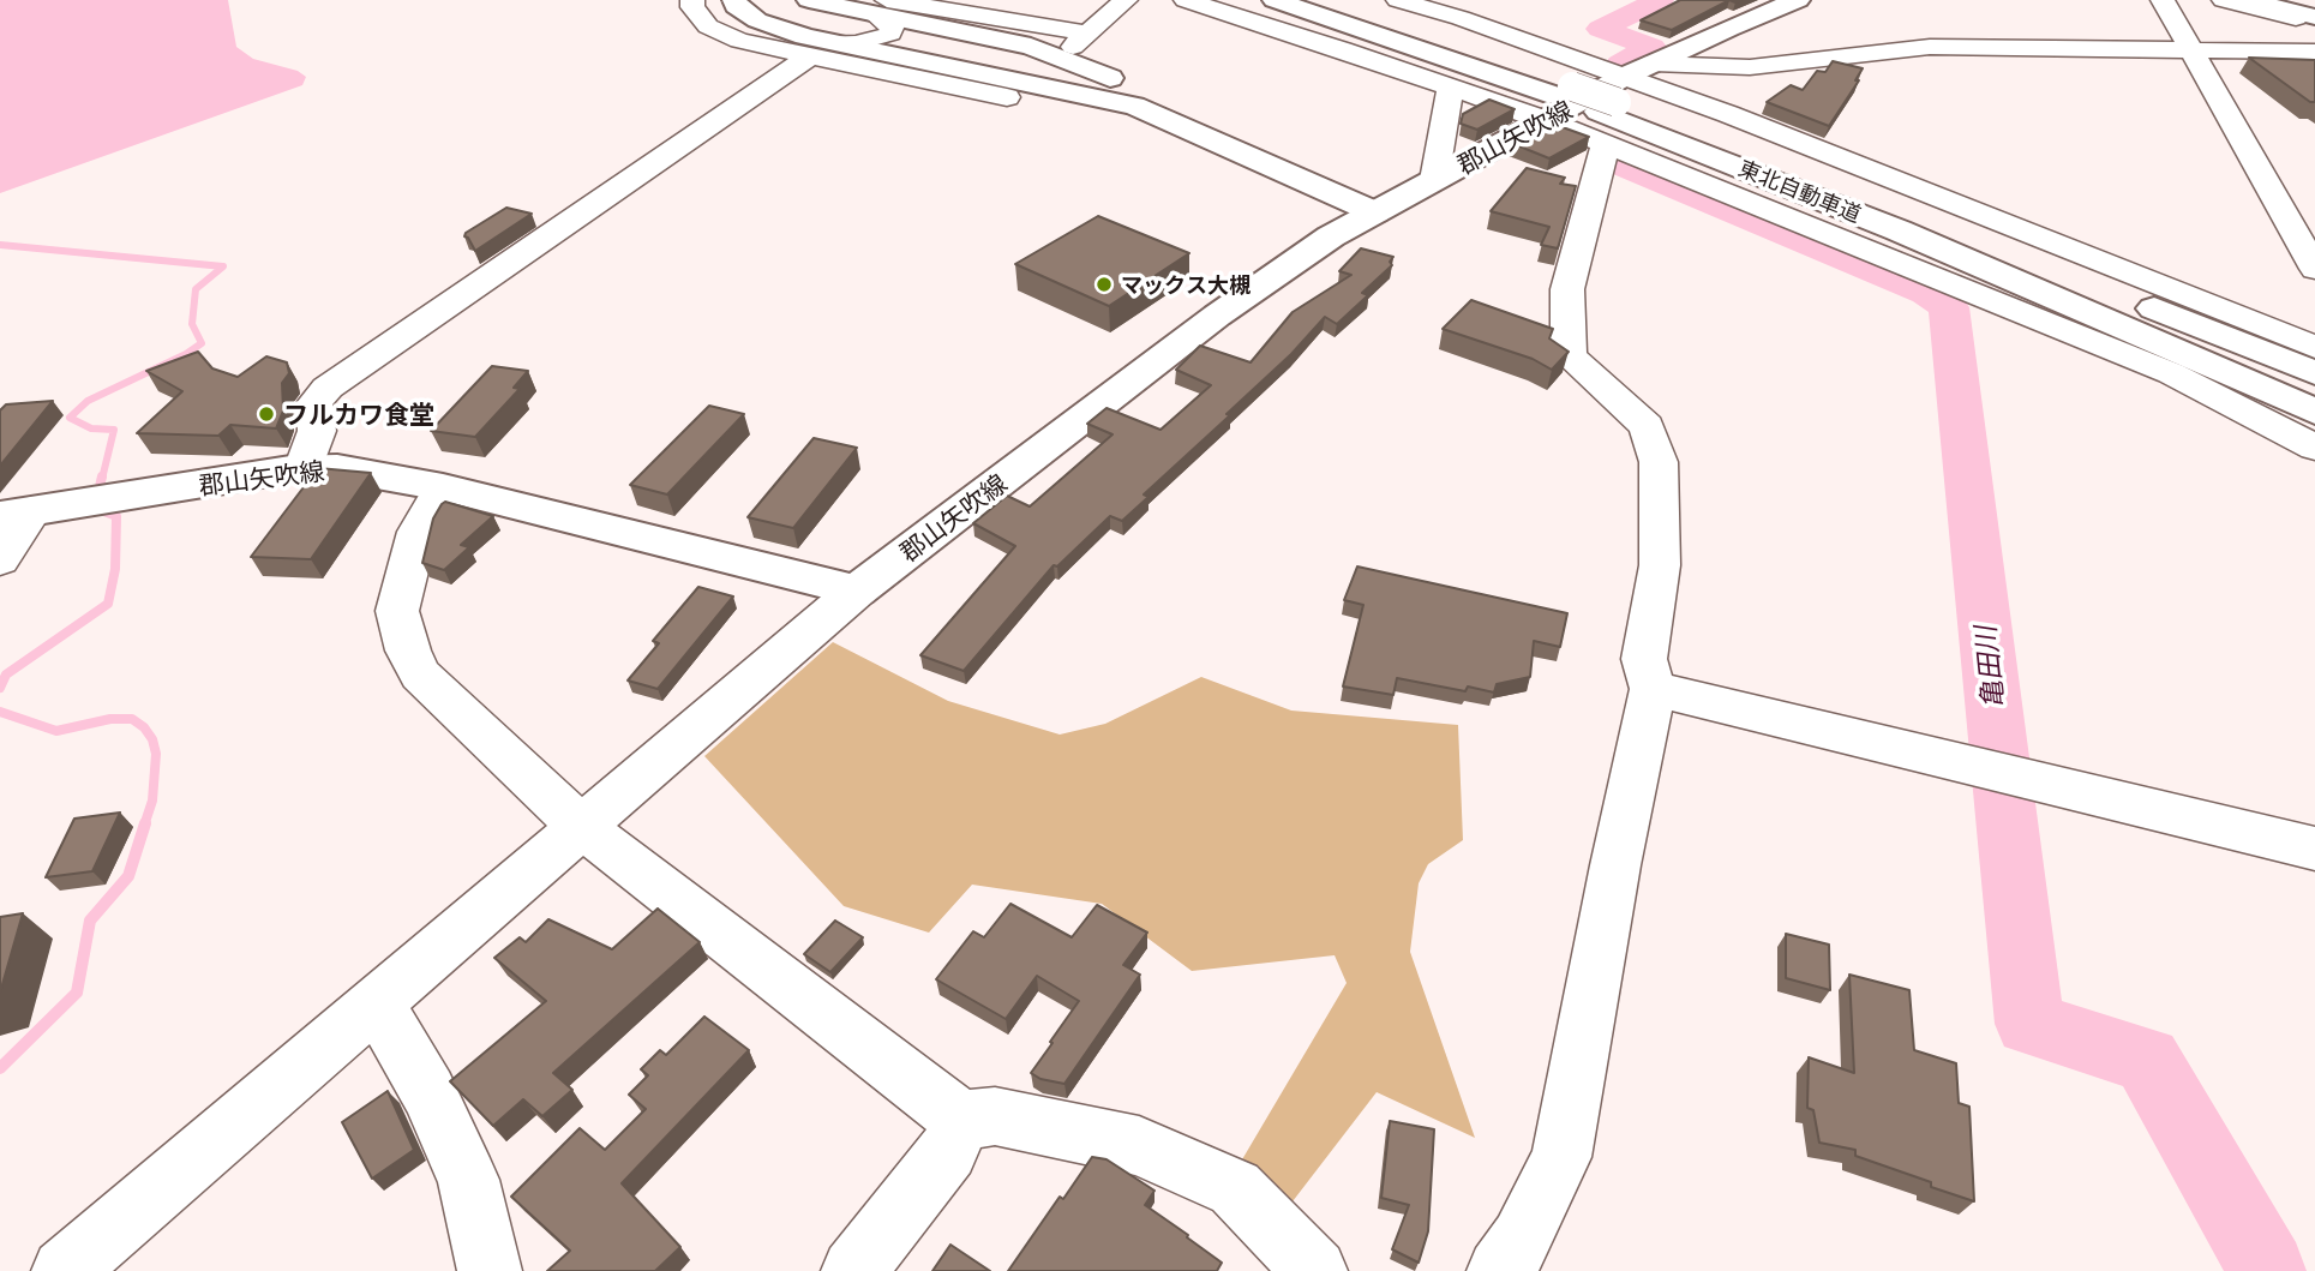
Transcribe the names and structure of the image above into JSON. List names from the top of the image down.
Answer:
{
  "streets": {
    "main road": ["郡山矢吹線", "東北自動車道"]
  },
  "crossings": [
    ["郡山矢吹線", "東北自動車道"]
  ],
  "water": ["亀田川"],
  "places": ["マックス大槻", "フルカワ食堂"]
}
